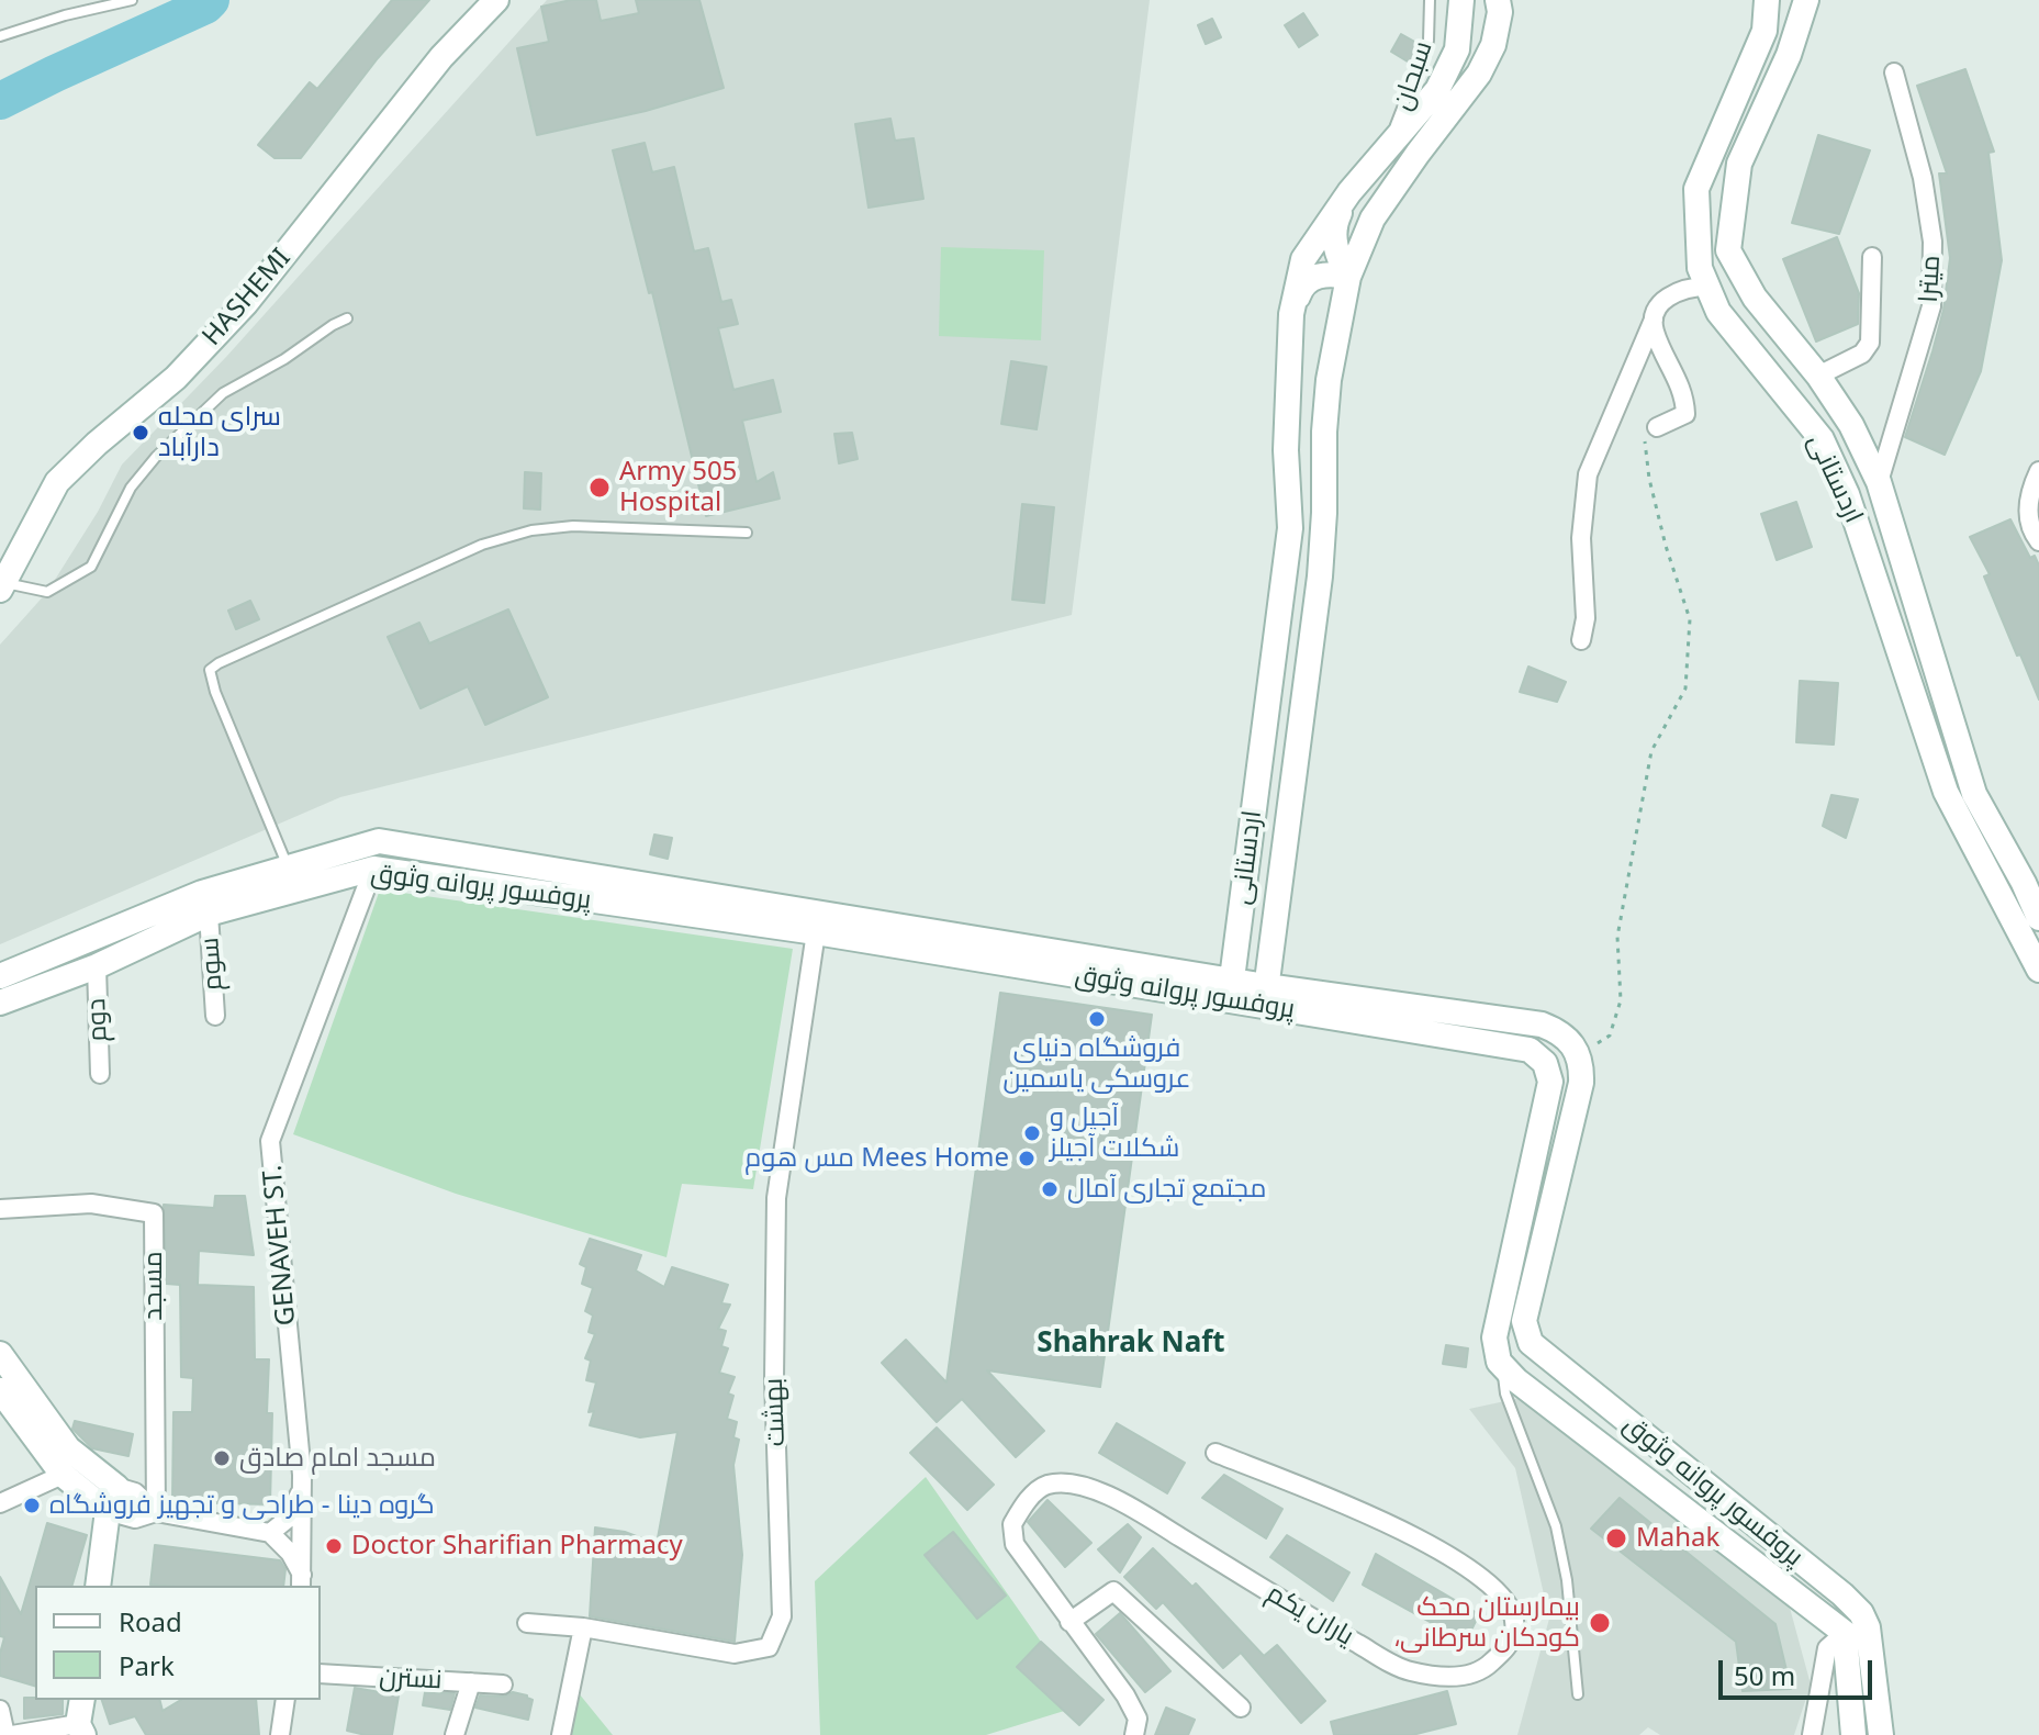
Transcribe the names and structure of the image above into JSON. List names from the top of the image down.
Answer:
{
  "streets": {
    "main road": ["HASHEMI", "اردستانی", "پروفسور پروانه وثوق"],
    "street": [
      "میترا",
      "سوم",
      "دوم",
      "GENAVEH ST.",
      "مسجد",
      "بهشت",
      "یاران یکم",
      "نسترن"
    ],
    "lane": ["سبحان"]
  },
  "crossings": [
    ["سبحان", "اردستانی"],
    ["میترا", "اردستانی"],
    ["اردستانی", "پروفسور پروانه وثوق"],
    ["پروفسور پروانه وثوق", "سوم"],
    ["پروفسور پروانه وثوق", "دوم"],
    ["پروفسور پروانه وثوق", "GENAVEH ST."],
    ["پروفسور پروانه وثوق", "بهشت"]
  ],
  "districts": ["Shahrak Naft"],
  "places": [
    "سرای محله دارآباد",
    "Army 505 Hospital",
    "فروشگاه دنیای عروسکی یاسمین",
    "آجیل و شکلات آجیلز",
    "مس هوم Mees Home",
    "مجتمع تجاری آمال",
    "مسجد امام صادق",
    "گروه دینا - طراحی و تجهیز فروشگاه",
    "Mahak",
    "Doctor Sharifian Pharmacy",
    "بیمارستان محک ،کودکان سرطانی"
  ],
  "legend": ["Road", "Park"],
  "scale_bar": "50 m"
}
